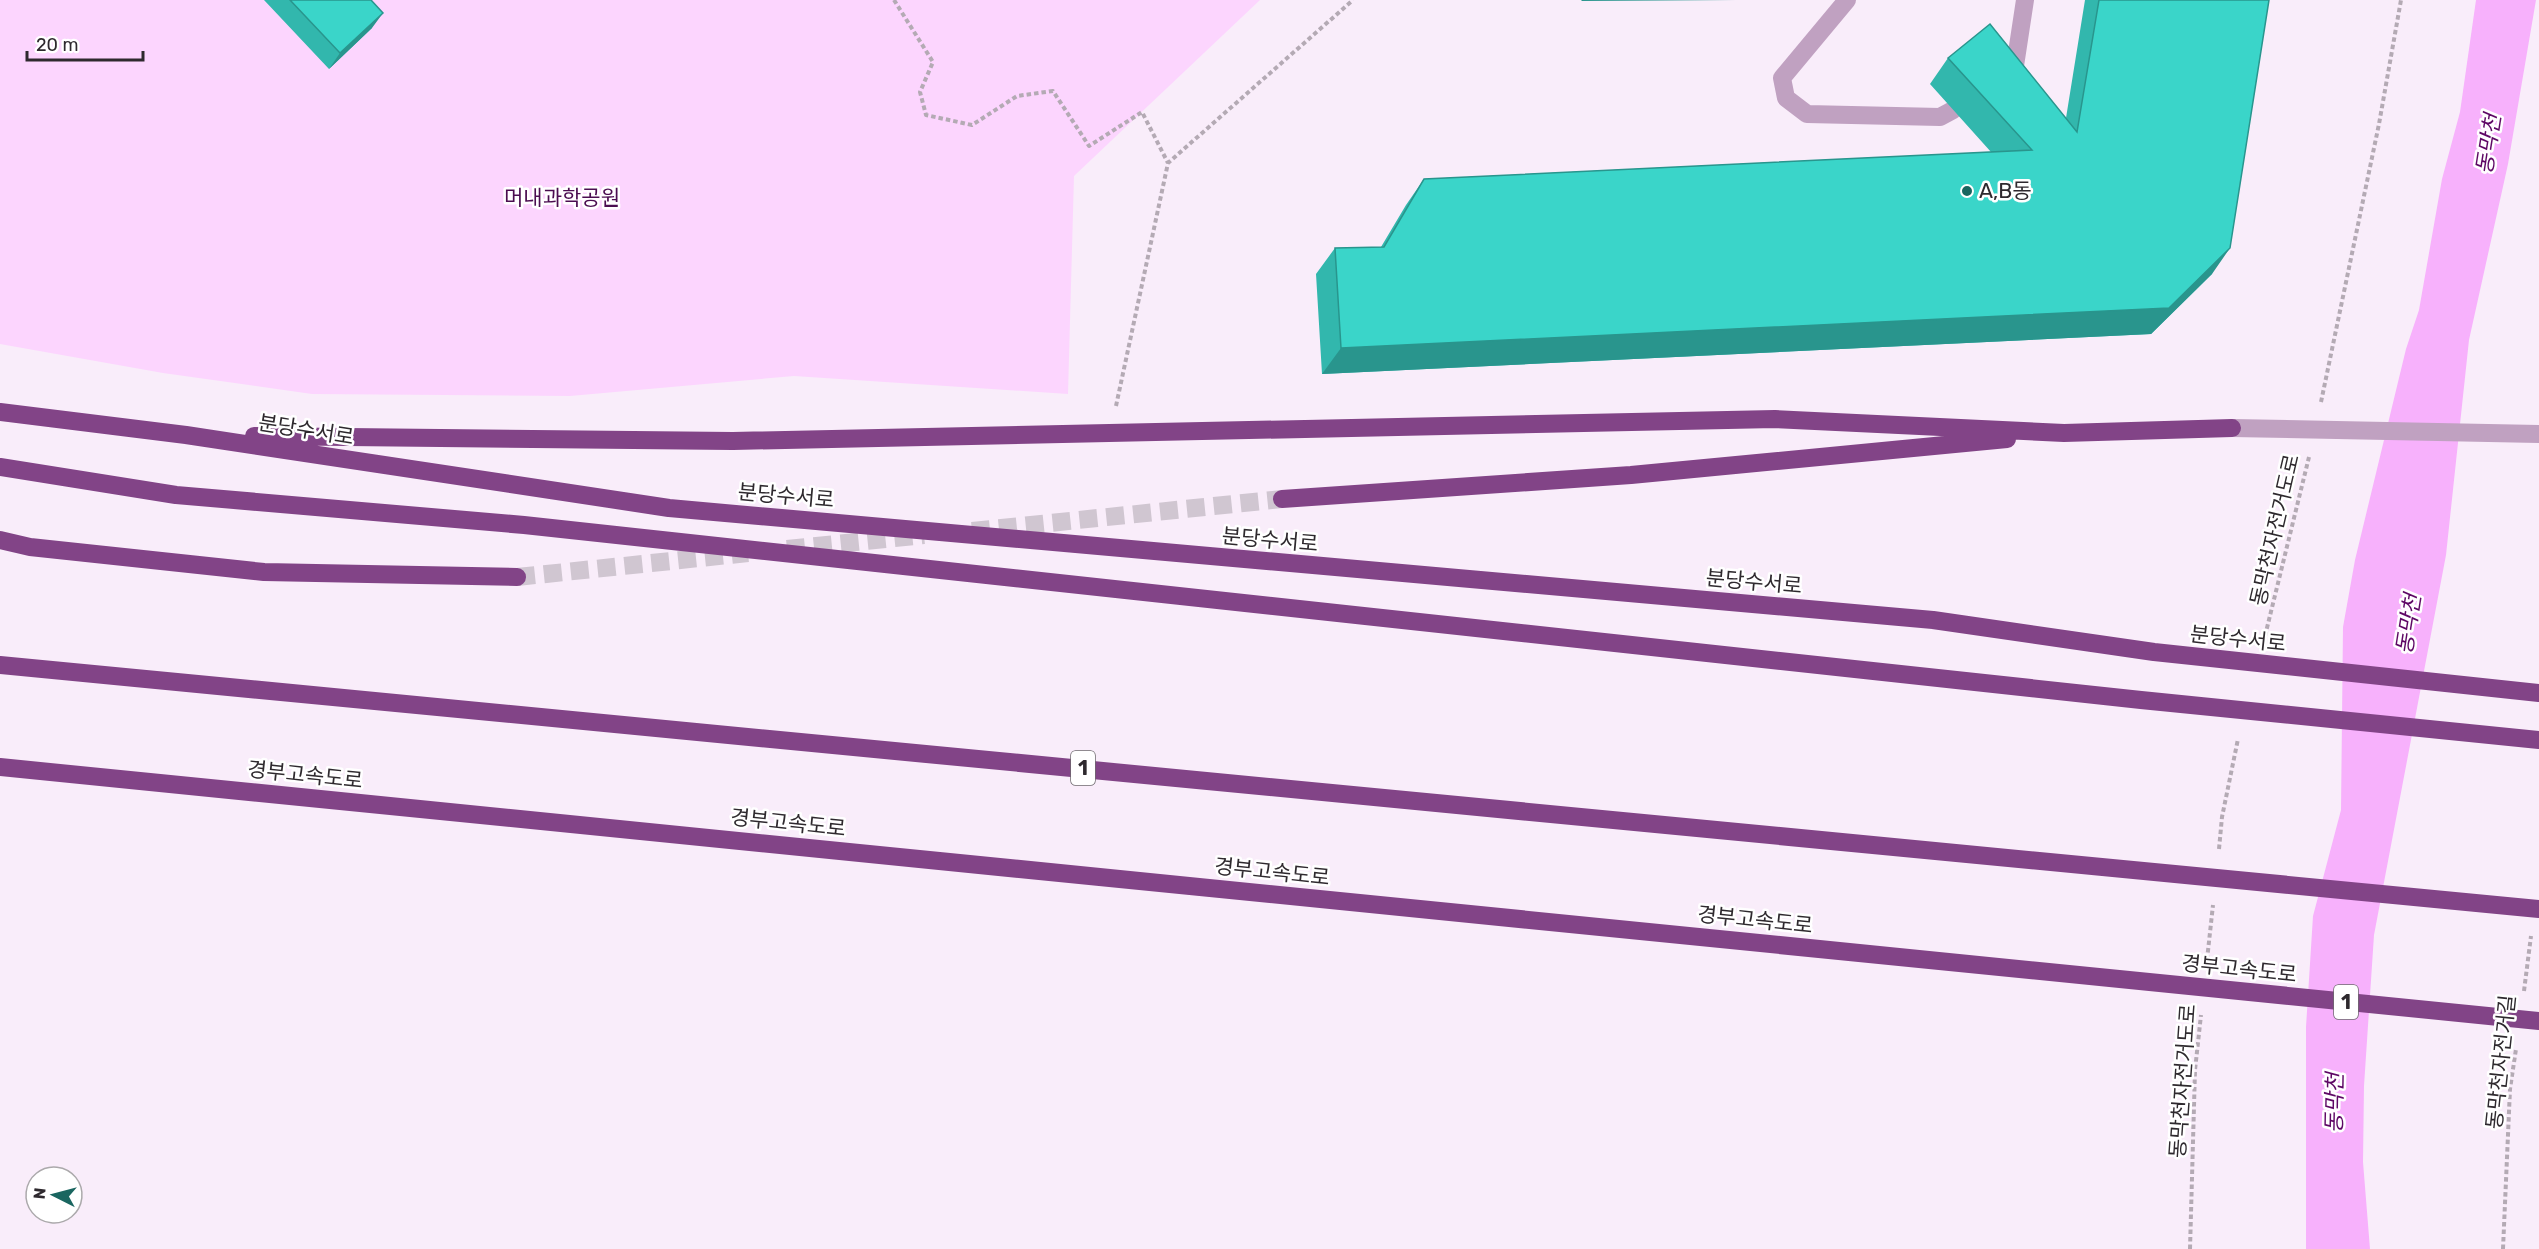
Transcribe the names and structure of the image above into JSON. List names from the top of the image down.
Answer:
{
  "streets": {
    "highway": ["분당수서로", "1", "경부고속도로"],
    "path": ["동막천자전거도로", "동막천자전거길"]
  },
  "crossings": [
    ["1", "동막천자전거길"]
  ],
  "water": ["동막천"],
  "parks": ["머내과학공원"],
  "places": ["A,B동"],
  "scale_bar": "20 m",
  "north": "left"
}
